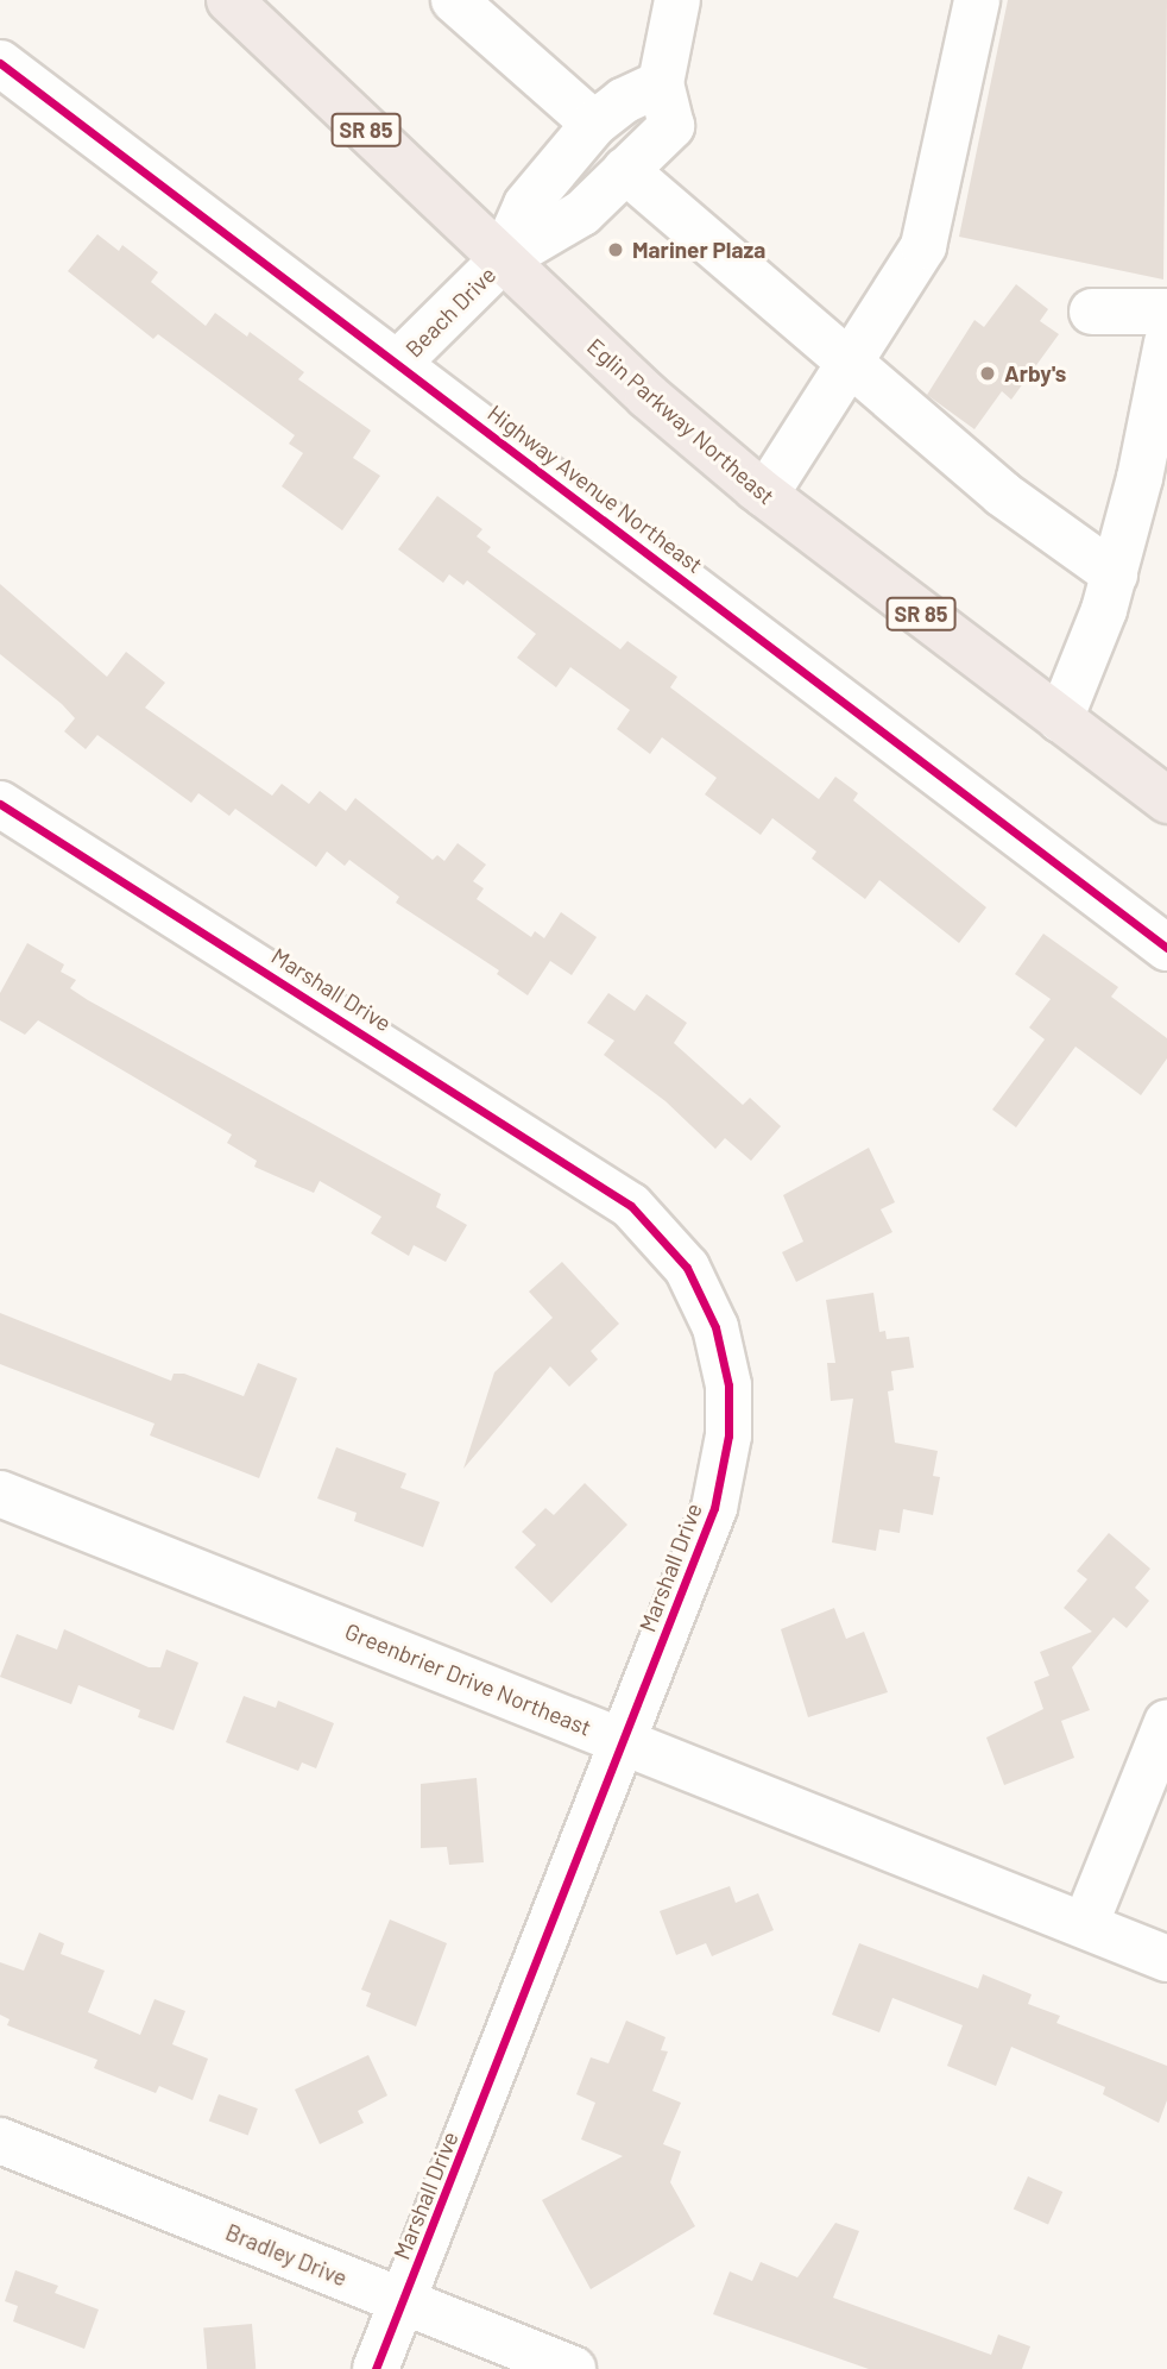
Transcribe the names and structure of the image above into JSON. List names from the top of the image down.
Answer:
{
  "streets": {
    "highway": ["SR 85", "Eglin Parkway Northeast"],
    "street": [
      "Beach Drive",
      "Highway Avenue Northeast",
      "Marshall Drive",
      "Greenbrier Drive Northeast",
      "Bradley Drive"
    ]
  },
  "crossings": [
    ["Beach Drive", "Eglin Parkway Northeast"],
    ["Beach Drive", "Highway Avenue Northeast"],
    ["Marshall Drive", "Greenbrier Drive Northeast"],
    ["Marshall Drive", "Bradley Drive"]
  ],
  "places": ["Mariner Plaza", "Arby's"]
}
